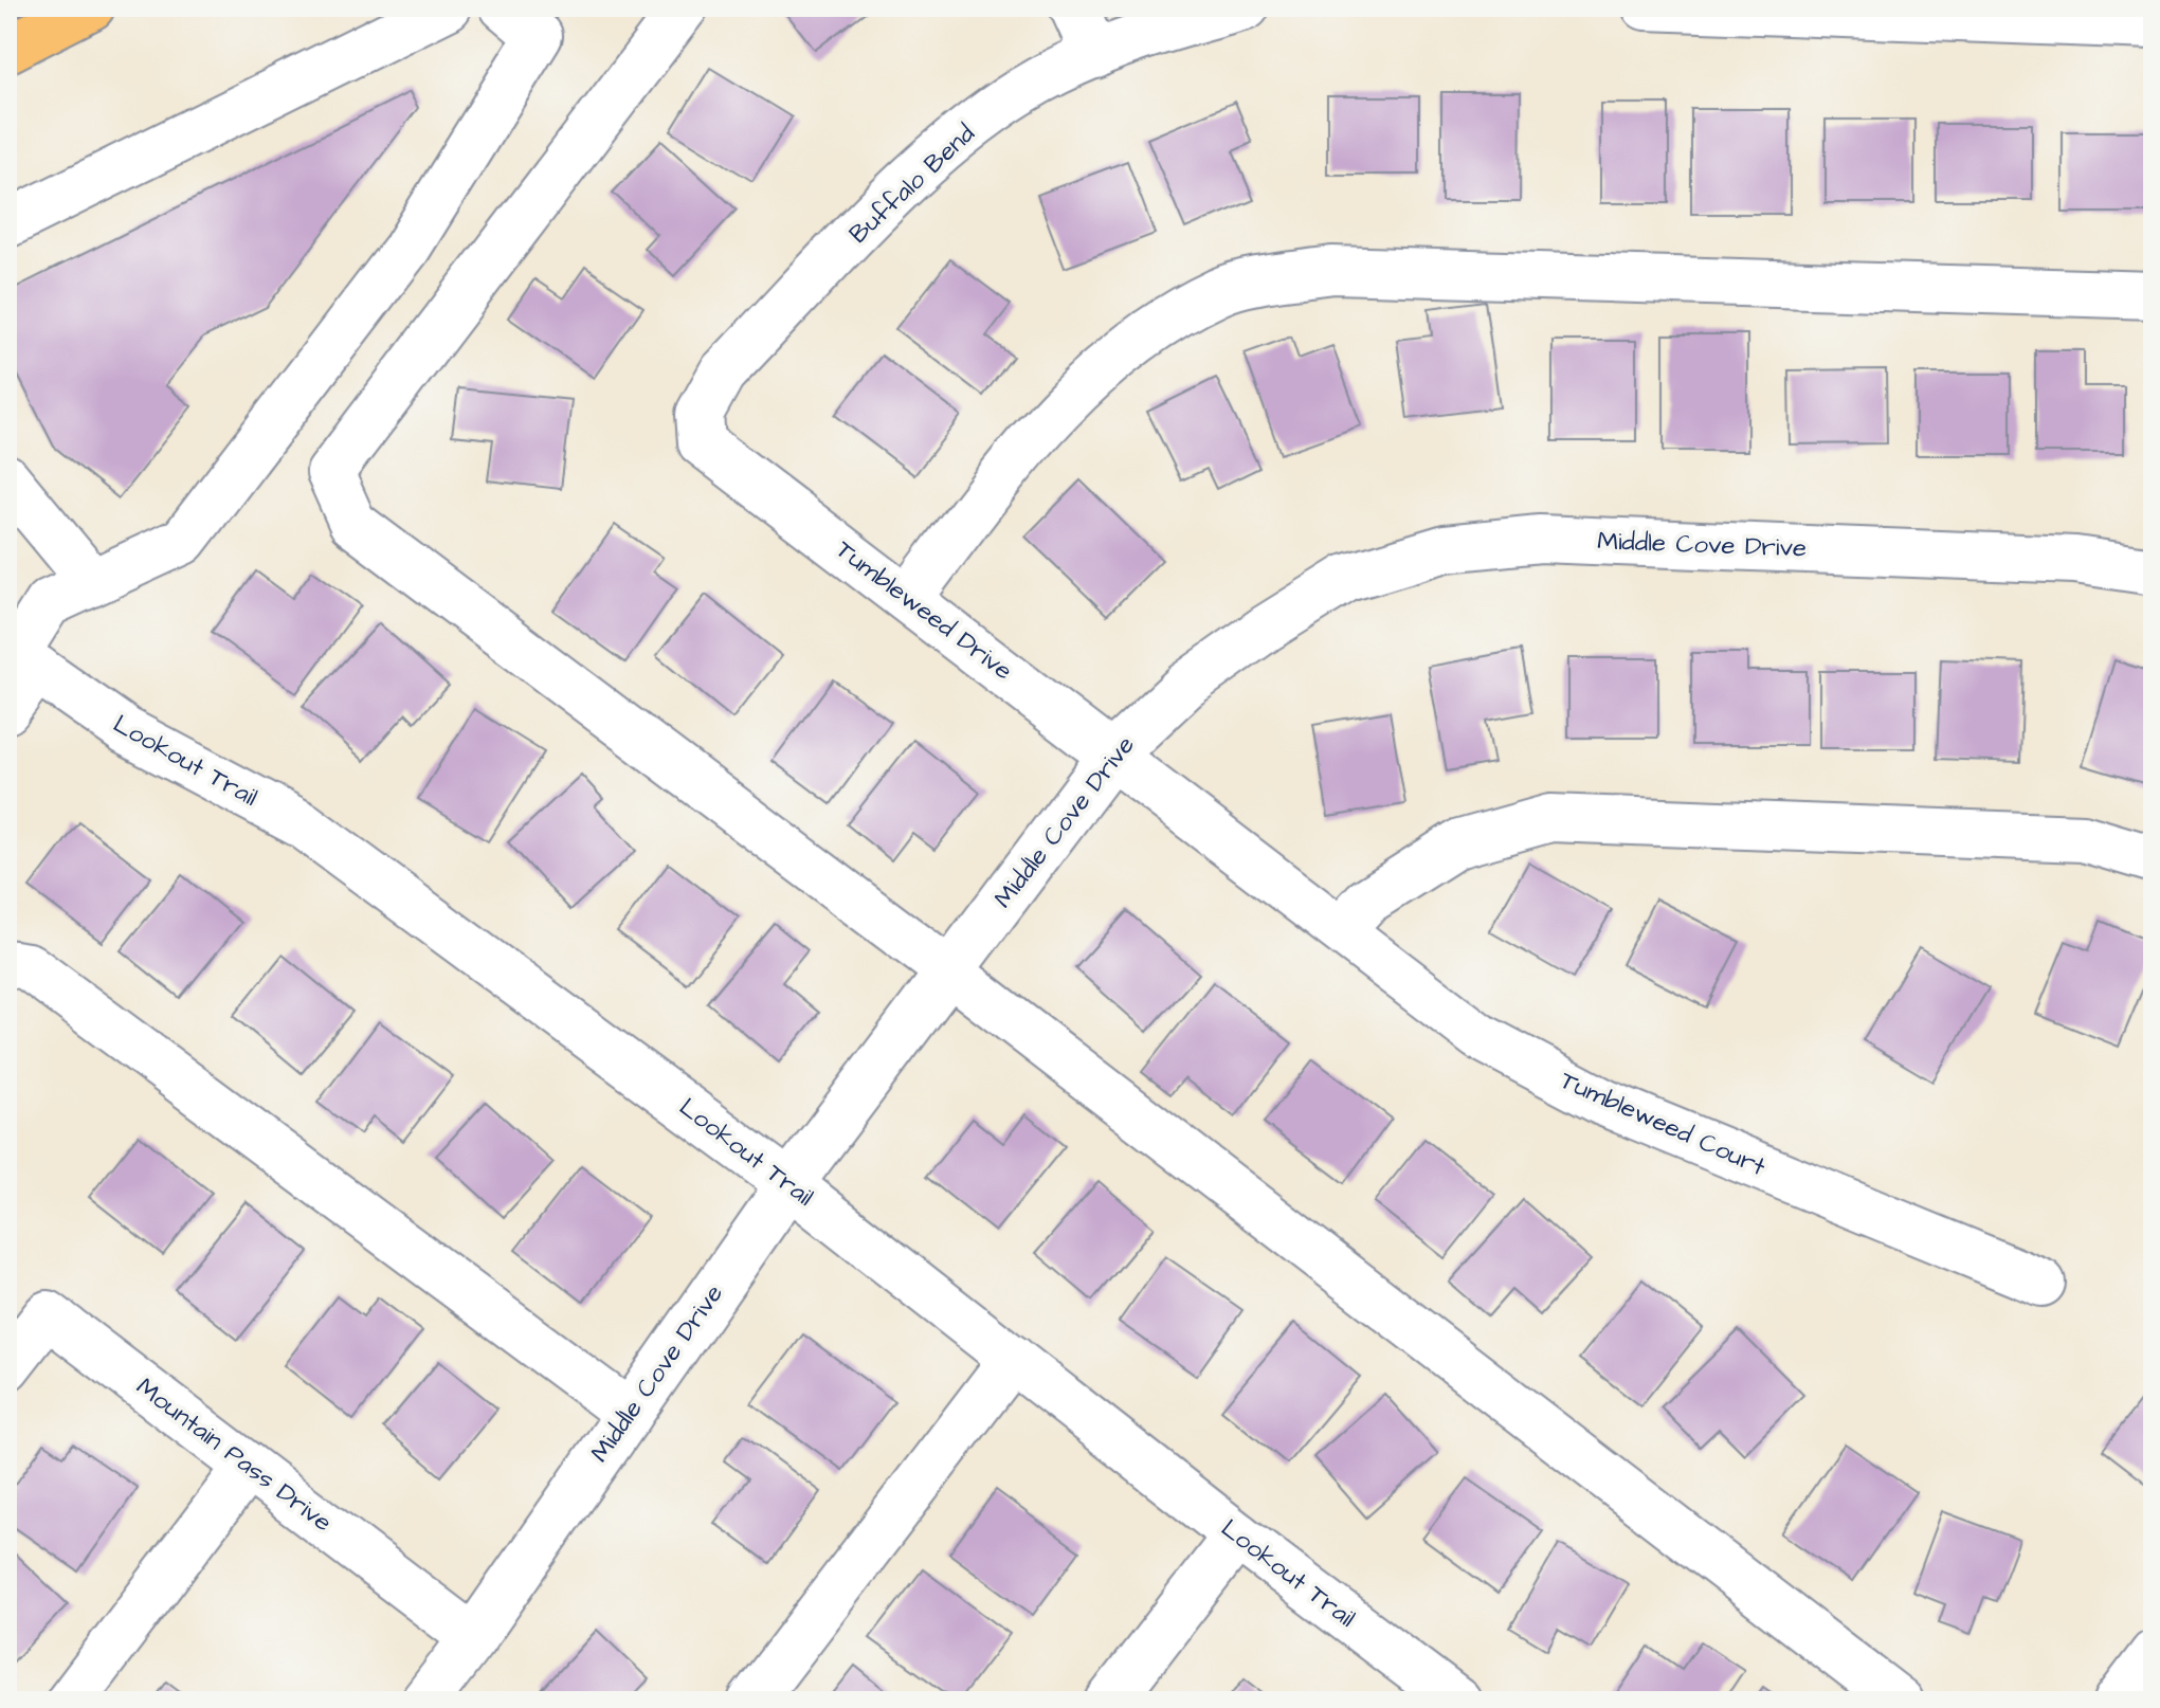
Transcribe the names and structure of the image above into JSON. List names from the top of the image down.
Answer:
{
  "streets": {
    "street": [
      "Buffalo Bend",
      "Middle Cove Drive",
      "Tumbleweed Drive",
      "Lookout Trail",
      "Tumbleweed Court",
      "Mountain Pass Drive"
    ]
  },
  "crossings": [
    ["Buffalo Bend", "Tumbleweed Drive"],
    ["Middle Cove Drive", "Tumbleweed Drive"],
    ["Middle Cove Drive", "Lookout Trail"],
    ["Middle Cove Drive", "Tumbleweed Court"],
    ["Middle Cove Drive", "Mountain Pass Drive"],
    ["Tumbleweed Drive", "Tumbleweed Court"]
  ]
}
